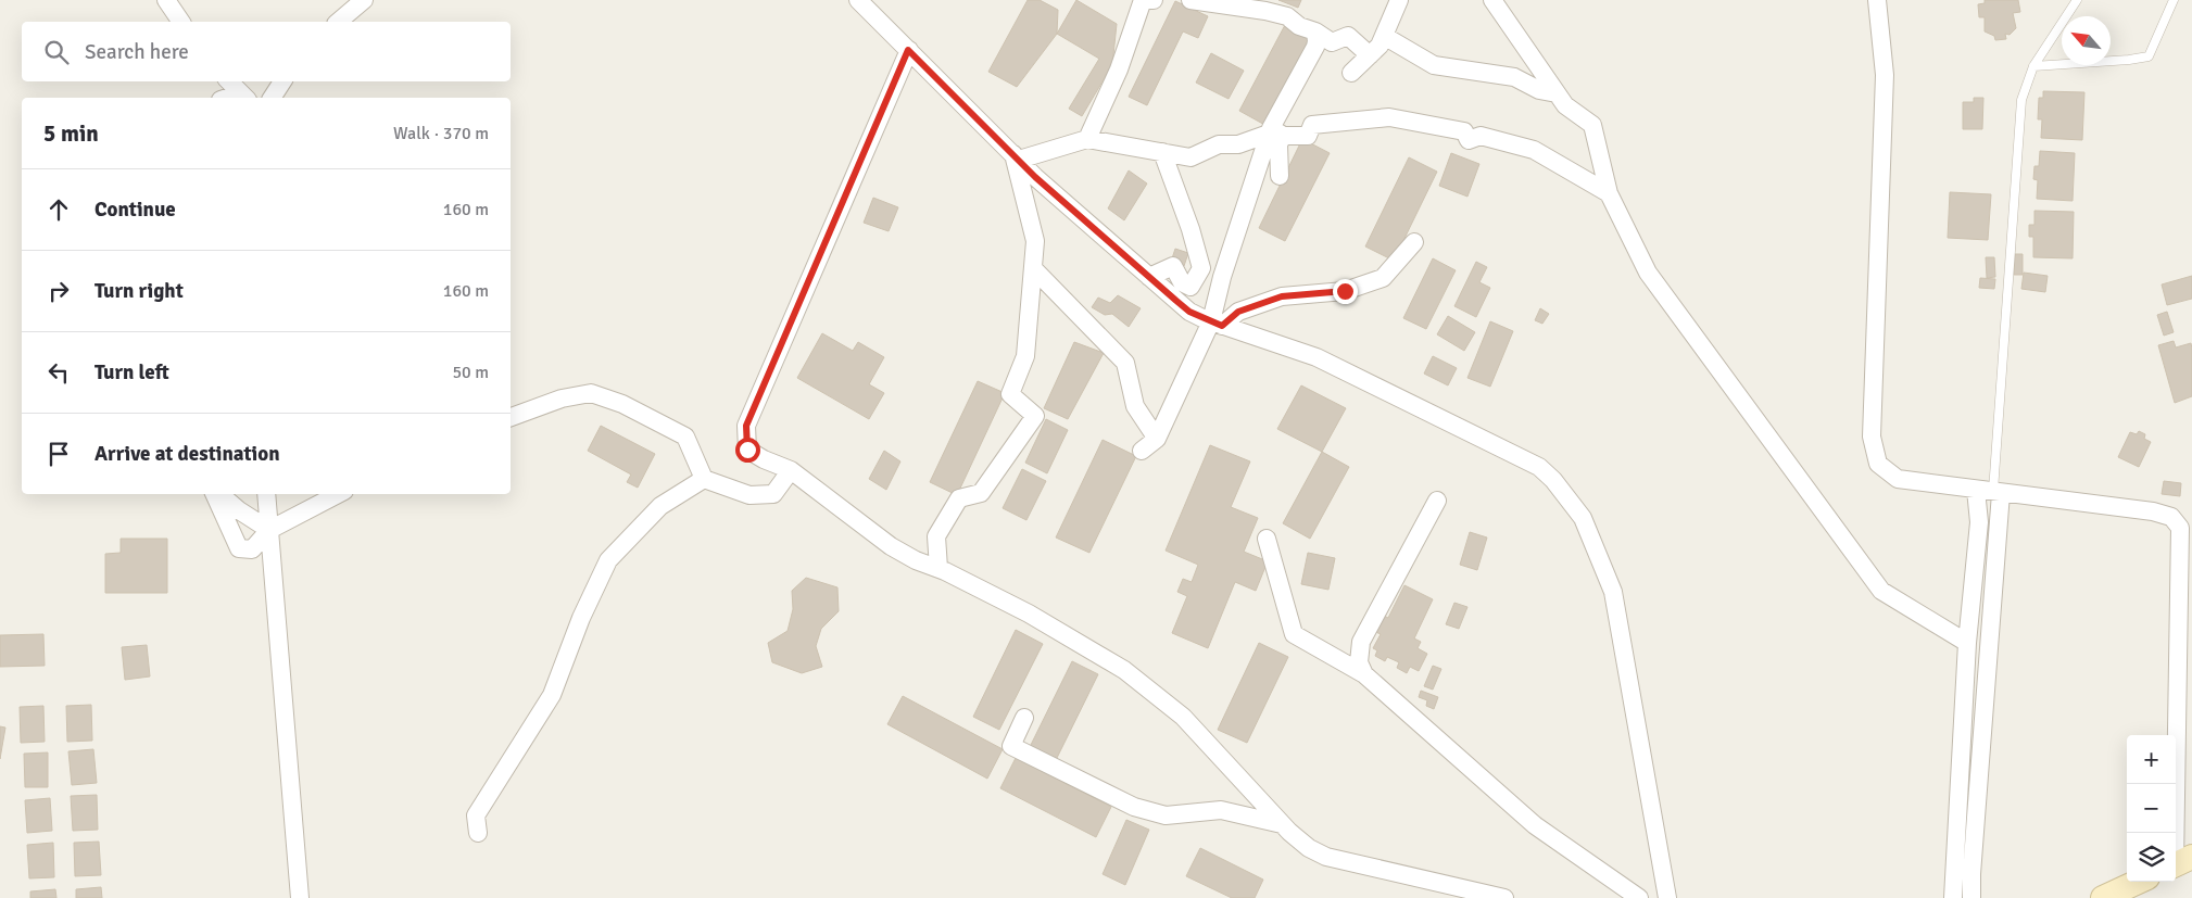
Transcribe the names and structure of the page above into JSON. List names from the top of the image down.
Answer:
{
  "north": "top left",
  "page": {
    "search": "Search here",
    "heading": ["5 min", "Walk · 370 m"],
    "list": [
      ["Continue", "160 m"],
      ["Turn right", "160 m"],
      ["Turn left", "50 m"],
      "Arrive at destination"
    ],
    "map_buttons": ["+", "−"]
  }
}
